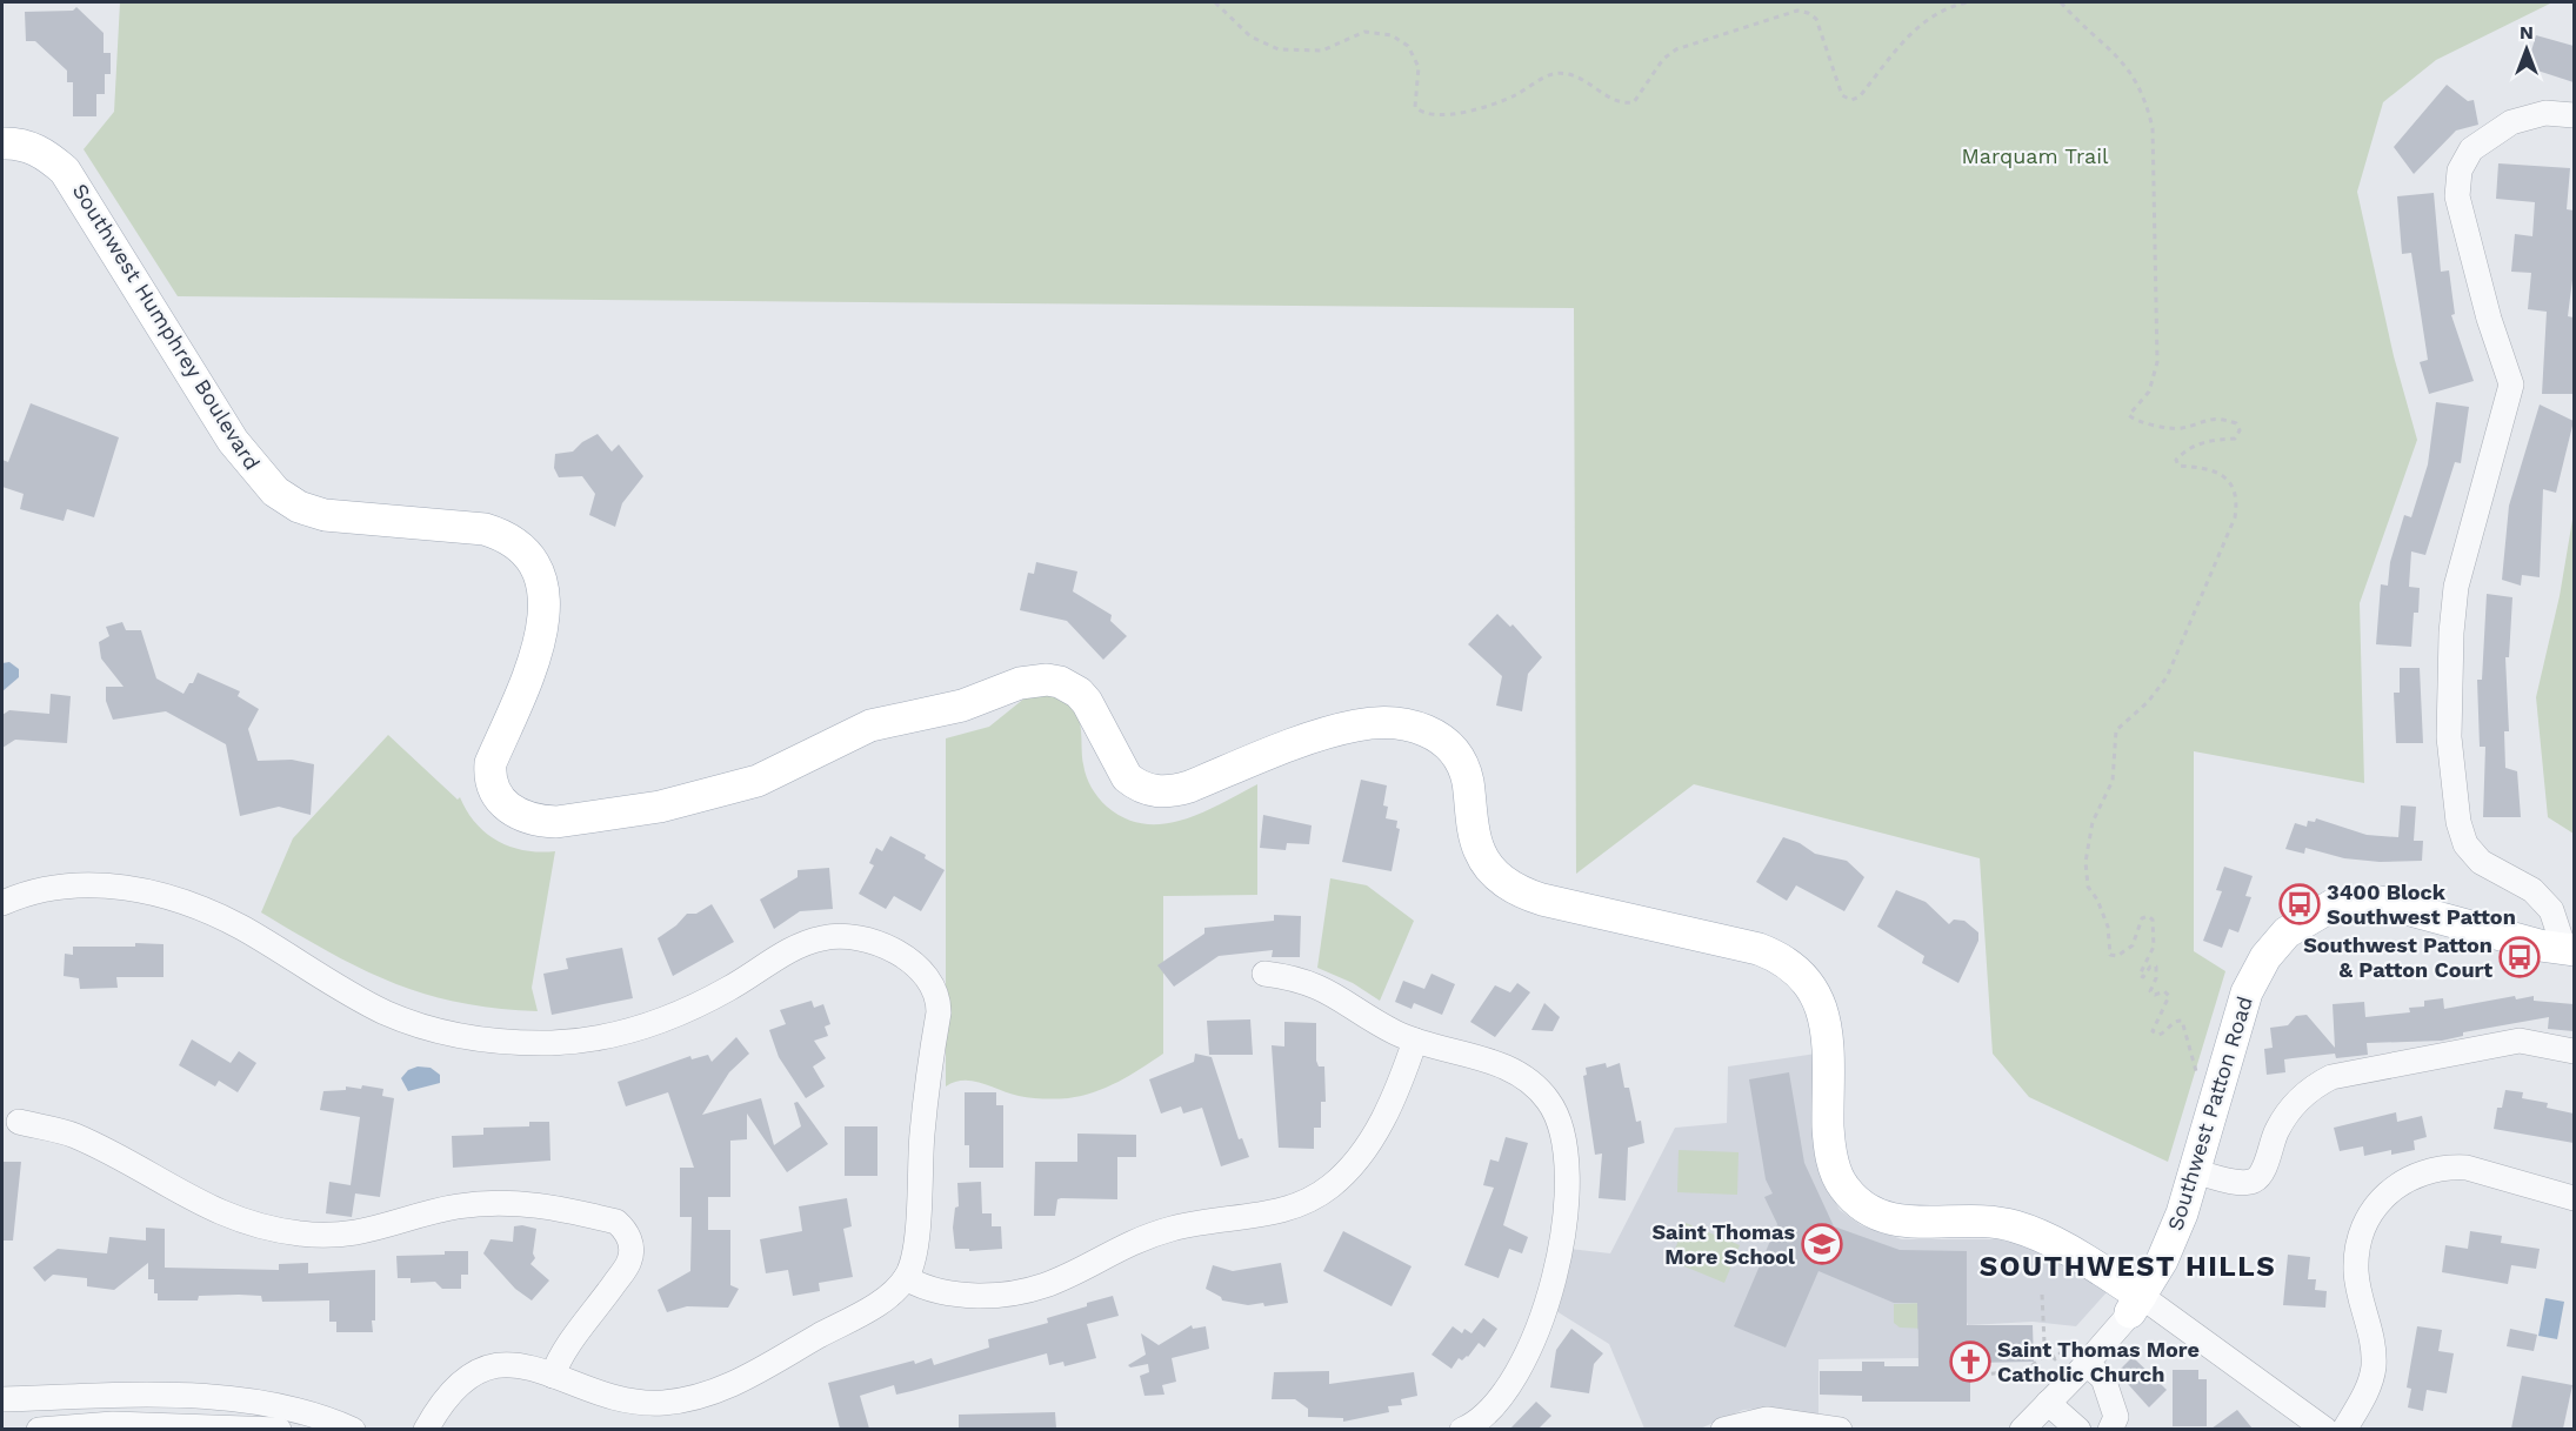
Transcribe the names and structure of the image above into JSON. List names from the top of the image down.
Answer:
{
  "streets": {
    "main road": ["Southwest Humphrey Boulevard", "Southwest Patton Road"]
  },
  "crossings": [
    ["Southwest Humphrey Boulevard", "Southwest Patton Road"]
  ],
  "districts": ["SOUTHWEST HILLS"],
  "parks": ["Marquam Trail"],
  "places": {
    "bus stop": ["3400 Block Southwest Patton", "Southwest Patton & Patton Court"],
    "school or university": ["Saint Thomas More School"],
    "church": ["Saint Thomas More Catholic Church"]
  },
  "north": "top"
}
